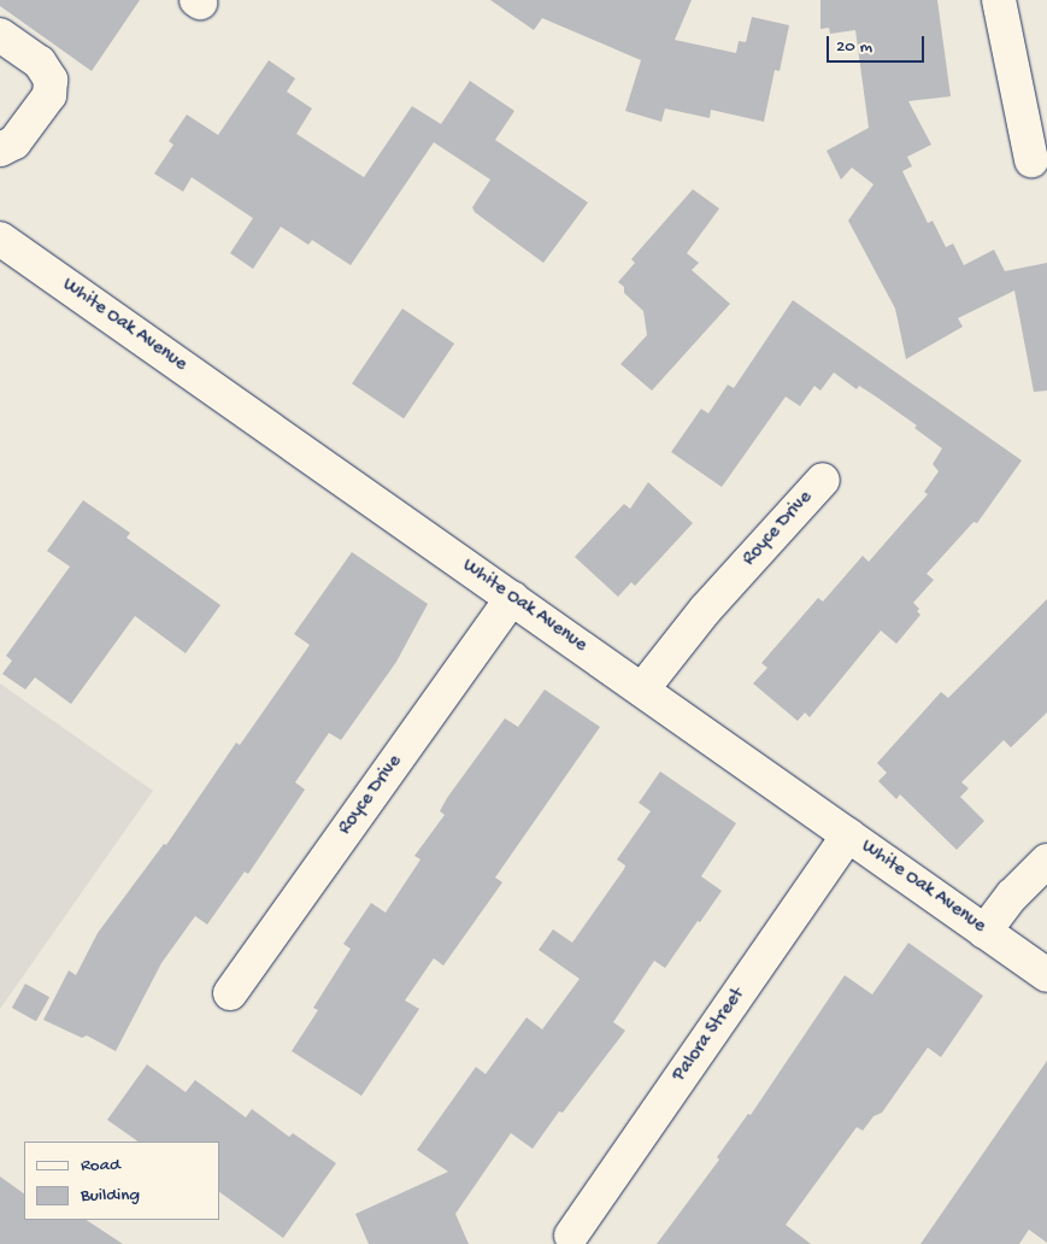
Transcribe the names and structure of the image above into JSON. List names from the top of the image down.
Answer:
{
  "streets": {
    "street": ["White Oak Avenue", "Royce Drive", "Palora Street"]
  },
  "crossings": [
    ["White Oak Avenue", "Royce Drive"],
    ["White Oak Avenue", "Palora Street"]
  ],
  "legend": ["Road", "Building"],
  "scale_bar": "20 m"
}
